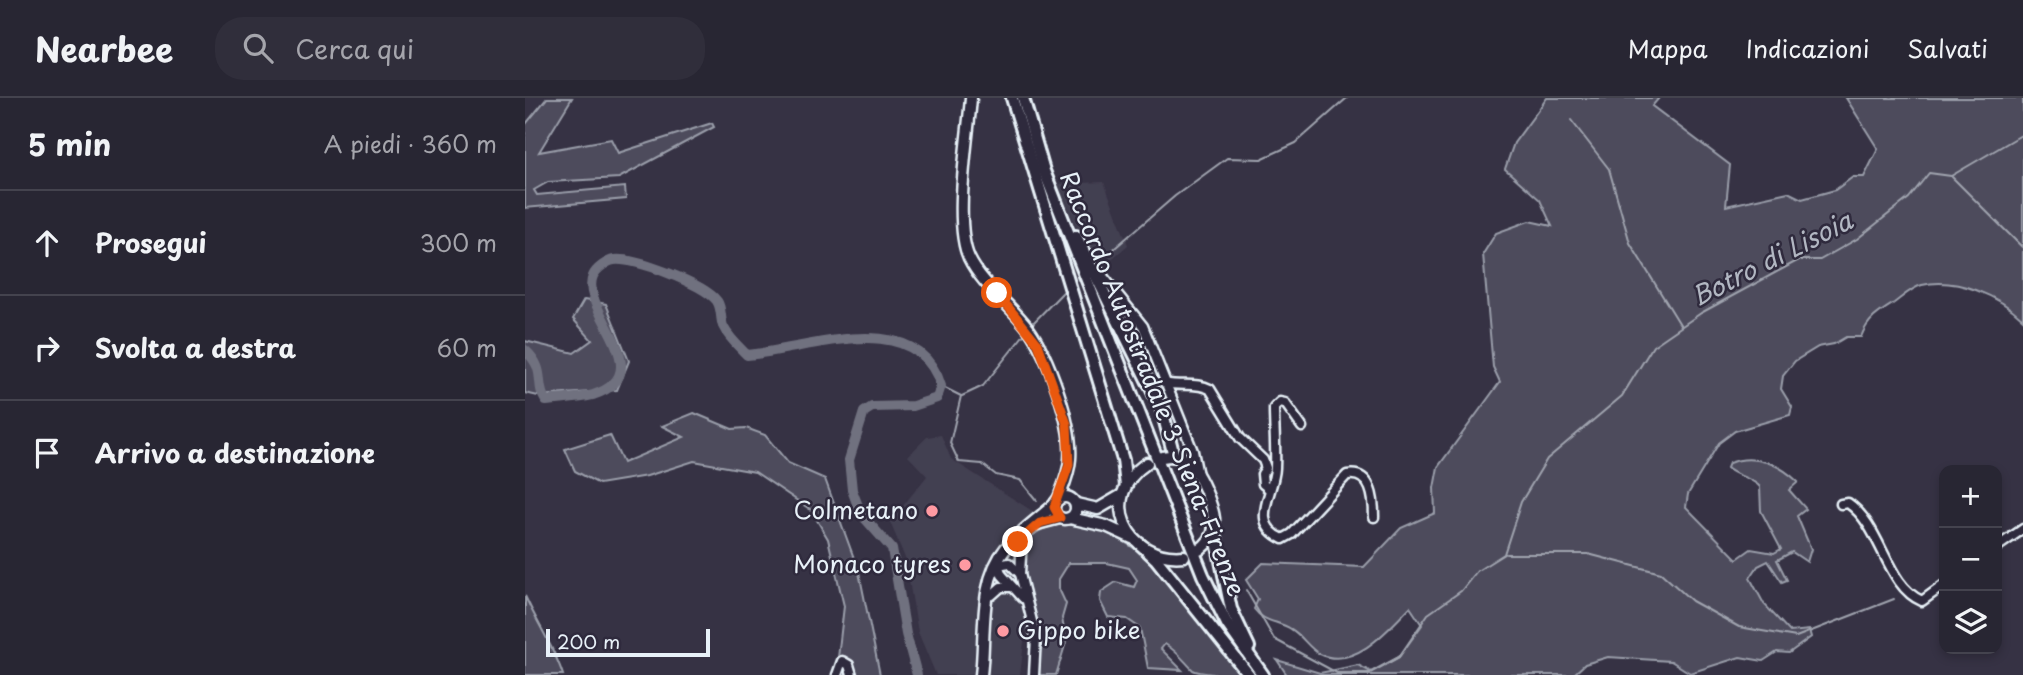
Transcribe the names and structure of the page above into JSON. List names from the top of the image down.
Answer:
{
  "streets": {
    "highway": ["Raccordo Autostradale 3 Siena-Firenze"]
  },
  "water": ["Botro di Lisoia"],
  "places": ["Colmetano", "Monaco tyres", "Gippo bike"],
  "scale_bar": "200 m",
  "page": {
    "header": "Nearbee",
    "search": "Cerca qui",
    "nav": ["Mappa", "Indicazioni", "Salvati"],
    "heading": ["5 min", "A piedi · 360 m"],
    "list": [
      ["Prosegui", "300 m"],
      ["Svolta a destra", "60 m"],
      "Arrivo a destinazione"
    ],
    "map_buttons": ["+", "−"],
    "scale": "200 m"
  }
}
